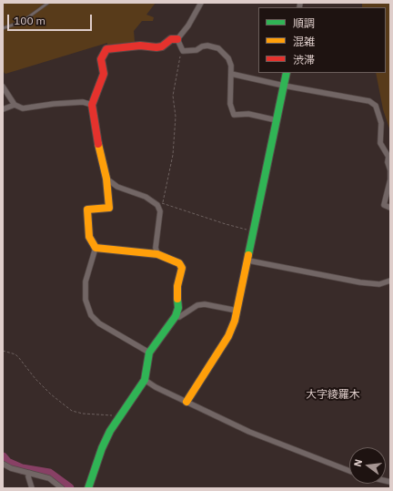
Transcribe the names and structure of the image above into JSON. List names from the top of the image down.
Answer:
{
  "districts": ["大字綾羅木"],
  "legend": ["順調", "混雑", "渋滞"],
  "scale_bar": "100 m",
  "north": "left"
}
